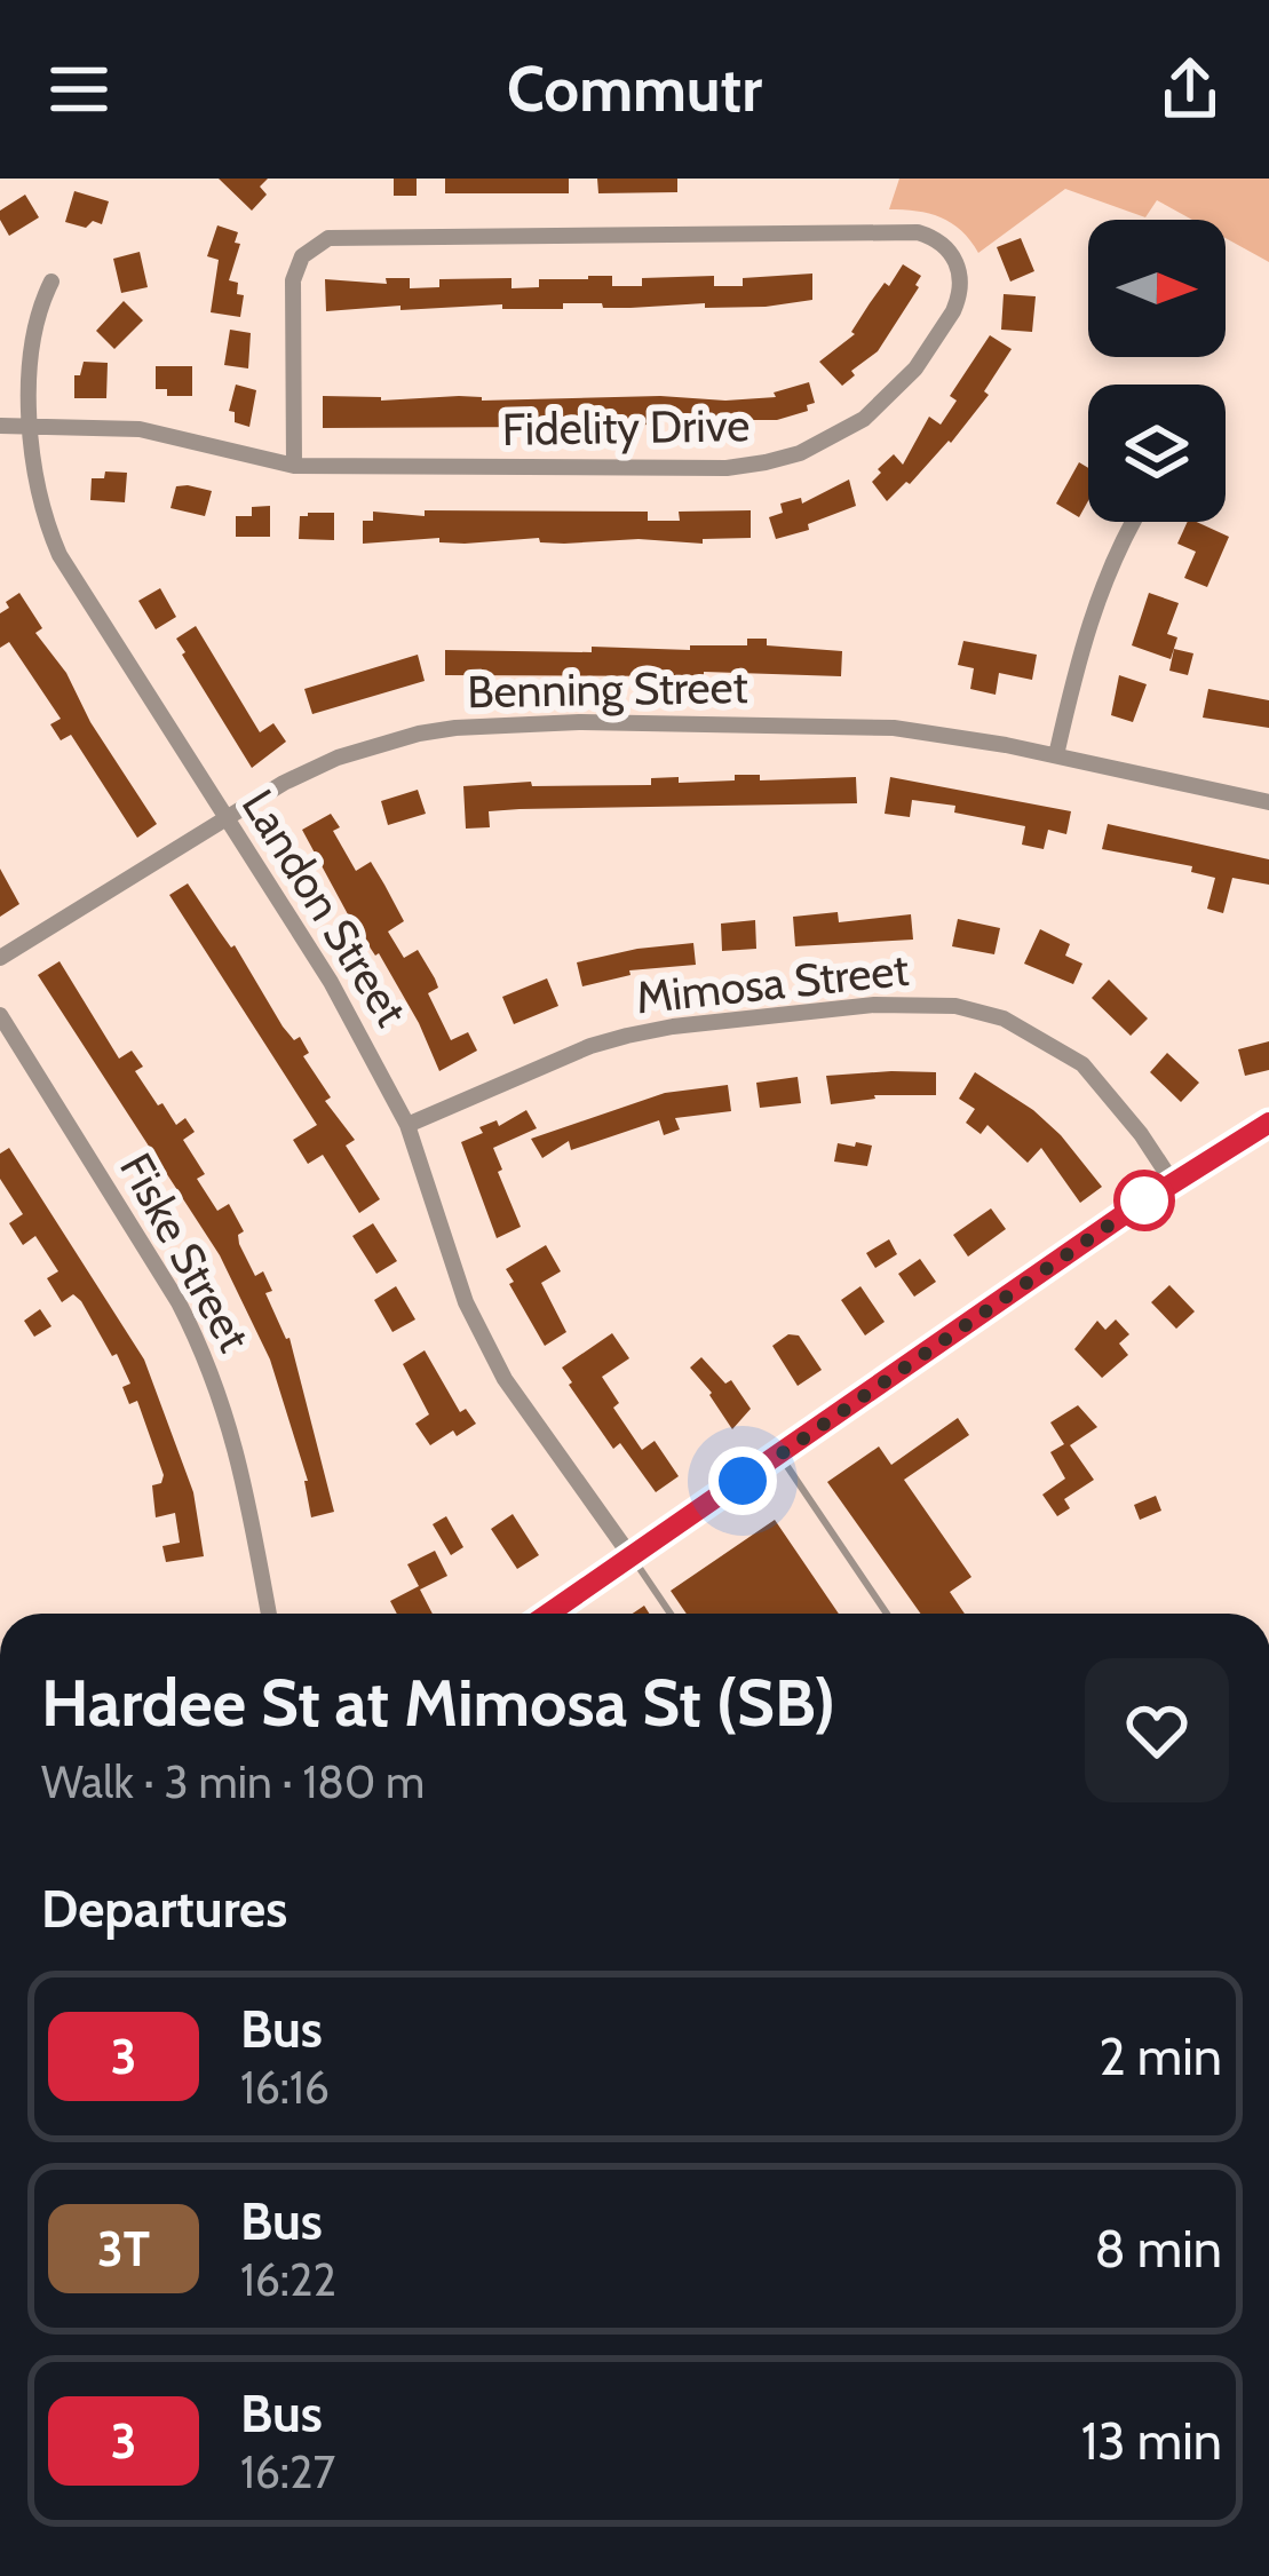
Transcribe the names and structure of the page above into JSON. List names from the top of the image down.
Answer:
{
  "streets": {
    "street": [
      "Fidelity Drive",
      "Benning Street",
      "Landon Street",
      "Mimosa Street",
      "Fiske Street"
    ]
  },
  "crossings": [
    ["Fidelity Drive", "Landon Street"],
    ["Benning Street", "Landon Street"],
    ["Landon Street", "Mimosa Street"]
  ],
  "lines": ["bus line 3"],
  "north": "right",
  "page": {
    "header": "Commutr",
    "heading": [
      ["Hardee St at Mimosa St (SB)", "Walk · 3 min · 180 m"],
      "Departures"
    ],
    "list": [
      {
        "mark": "3",
        "name": "Bus",
        "note": "16:16",
        "value": "2 min"
      },
      {
        "mark": "3T",
        "name": "Bus",
        "note": "16:22",
        "value": "8 min"
      },
      {
        "mark": "3",
        "name": "Bus",
        "note": "16:27",
        "value": "13 min"
      }
    ]
  }
}
